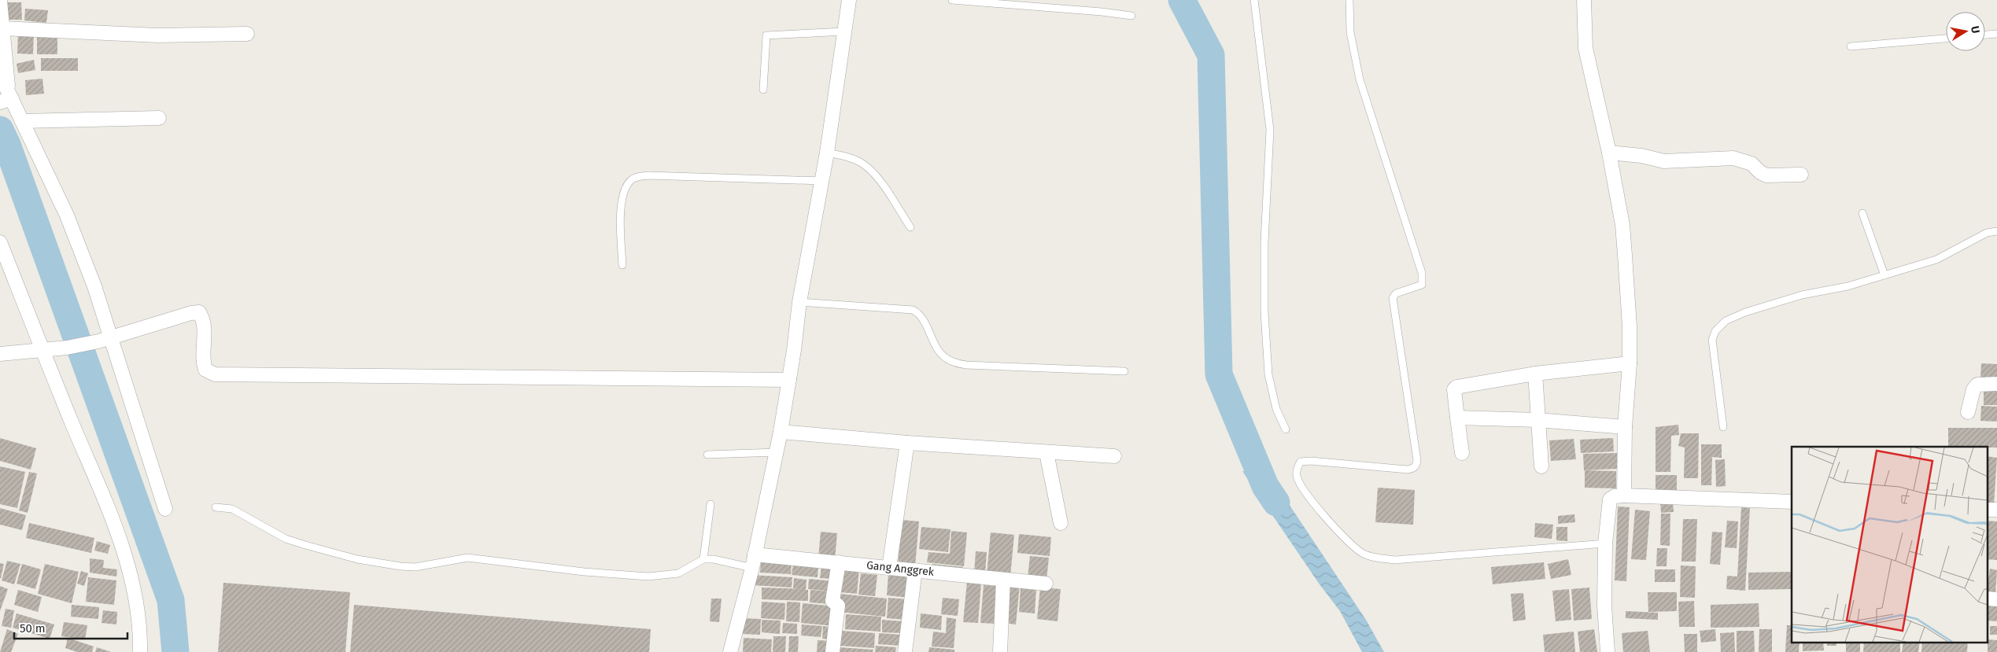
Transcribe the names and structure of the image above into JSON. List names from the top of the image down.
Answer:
{
  "streets": {
    "street": ["Gang Anggrek"]
  },
  "scale_bar": "50 m",
  "north": "right"
}
